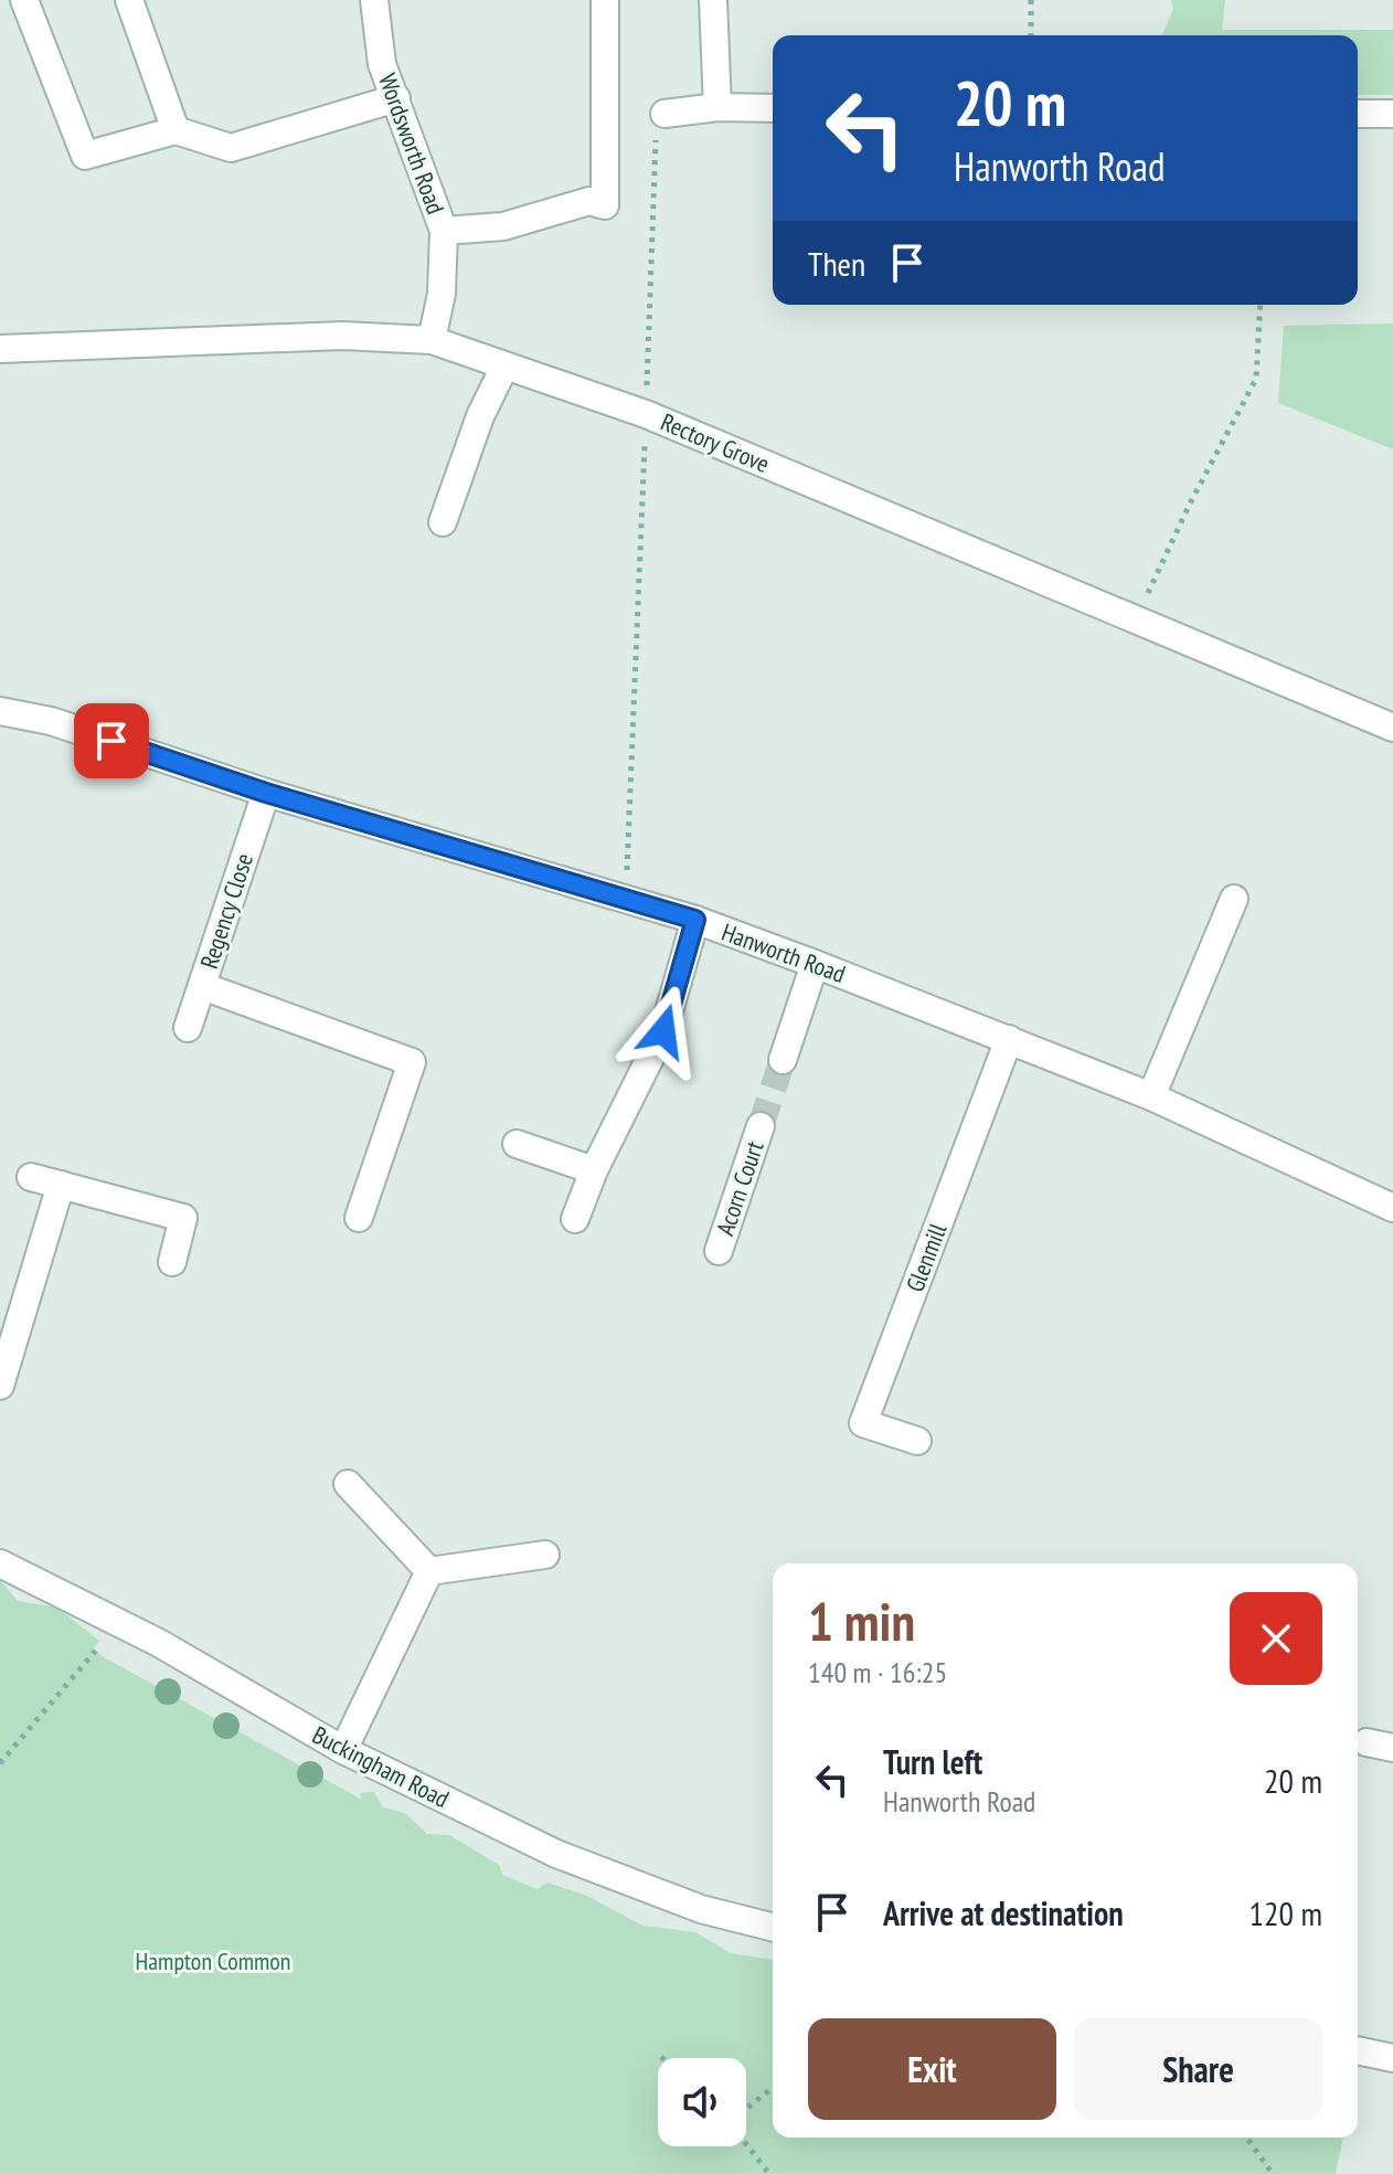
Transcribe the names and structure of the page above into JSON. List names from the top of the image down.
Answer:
{
  "streets": {
    "street": [
      "Wordsworth Road",
      "Rectory Grove",
      "Regency Close",
      "Hanworth Road",
      "Acorn Court",
      "Glenmill",
      "Buckingham Road"
    ]
  },
  "crossings": [
    ["Wordsworth Road", "Rectory Grove"],
    ["Regency Close", "Hanworth Road"],
    ["Hanworth Road", "Glenmill"]
  ],
  "parks": ["Hampton Common"],
  "page": {
    "turn": ["20 m", "Hanworth Road"],
    "then": "Then",
    "heading": ["1 min", "140 m · 16:25"],
    "list": [
      {
        "name": "Turn left",
        "note": "Hanworth Road",
        "value": "20 m"
      },
      {
        "name": "Arrive at destination",
        "value": "120 m"
      }
    ],
    "buttons": ["Exit", "Share"]
  }
}
